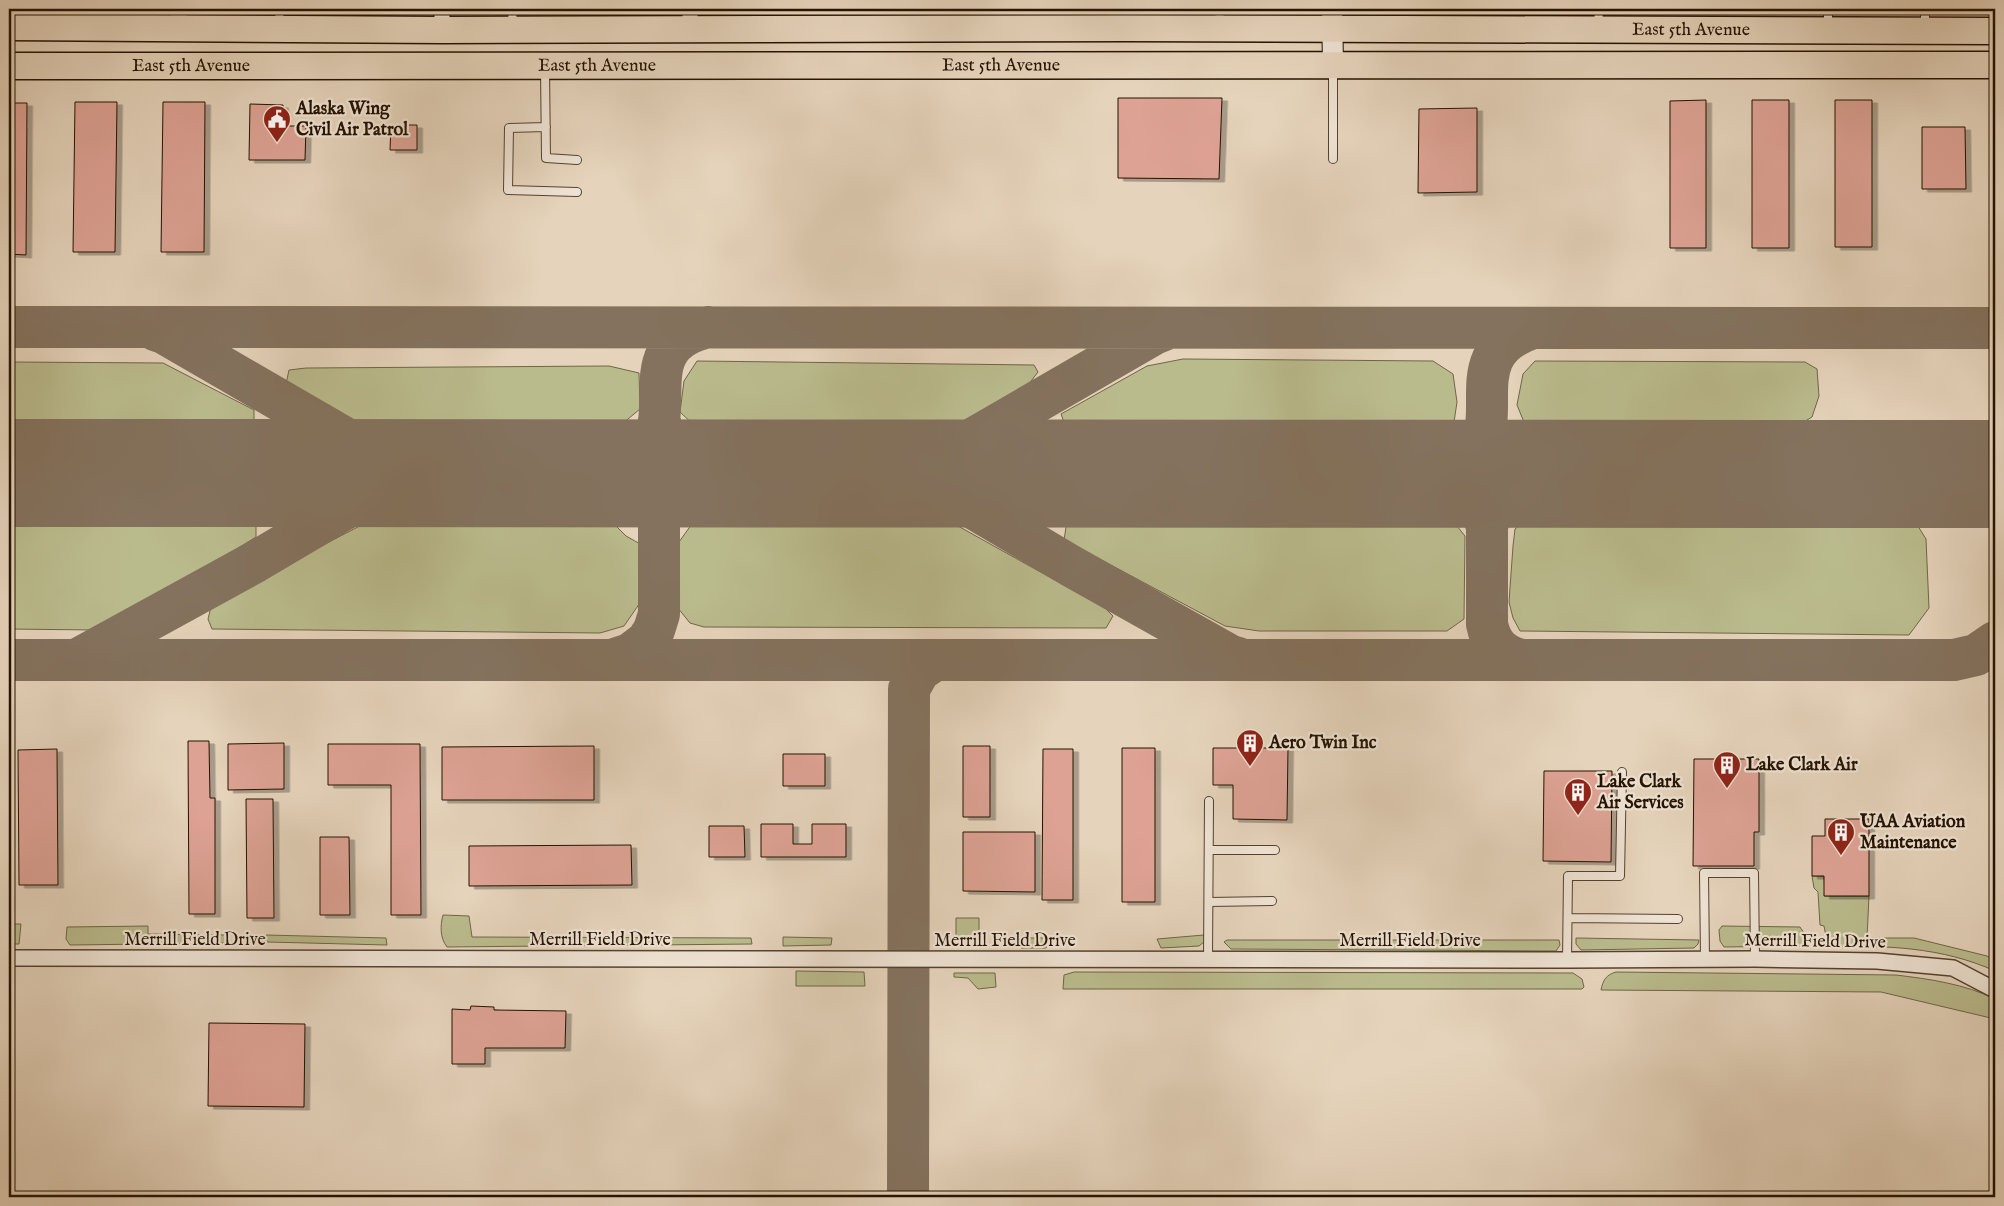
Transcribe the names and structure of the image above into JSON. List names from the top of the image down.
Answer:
{
  "streets": {
    "highway": ["East 5th Avenue"],
    "street": ["Merrill Field Drive"]
  },
  "places": {
    "public building": ["Alaska Wing Civil Air Patrol"],
    "building": [
      "Aero Twin Inc",
      "Lake Clark Air",
      "Lake Clark Air Services",
      "UAA Aviation Maintenance"
    ]
  }
}
